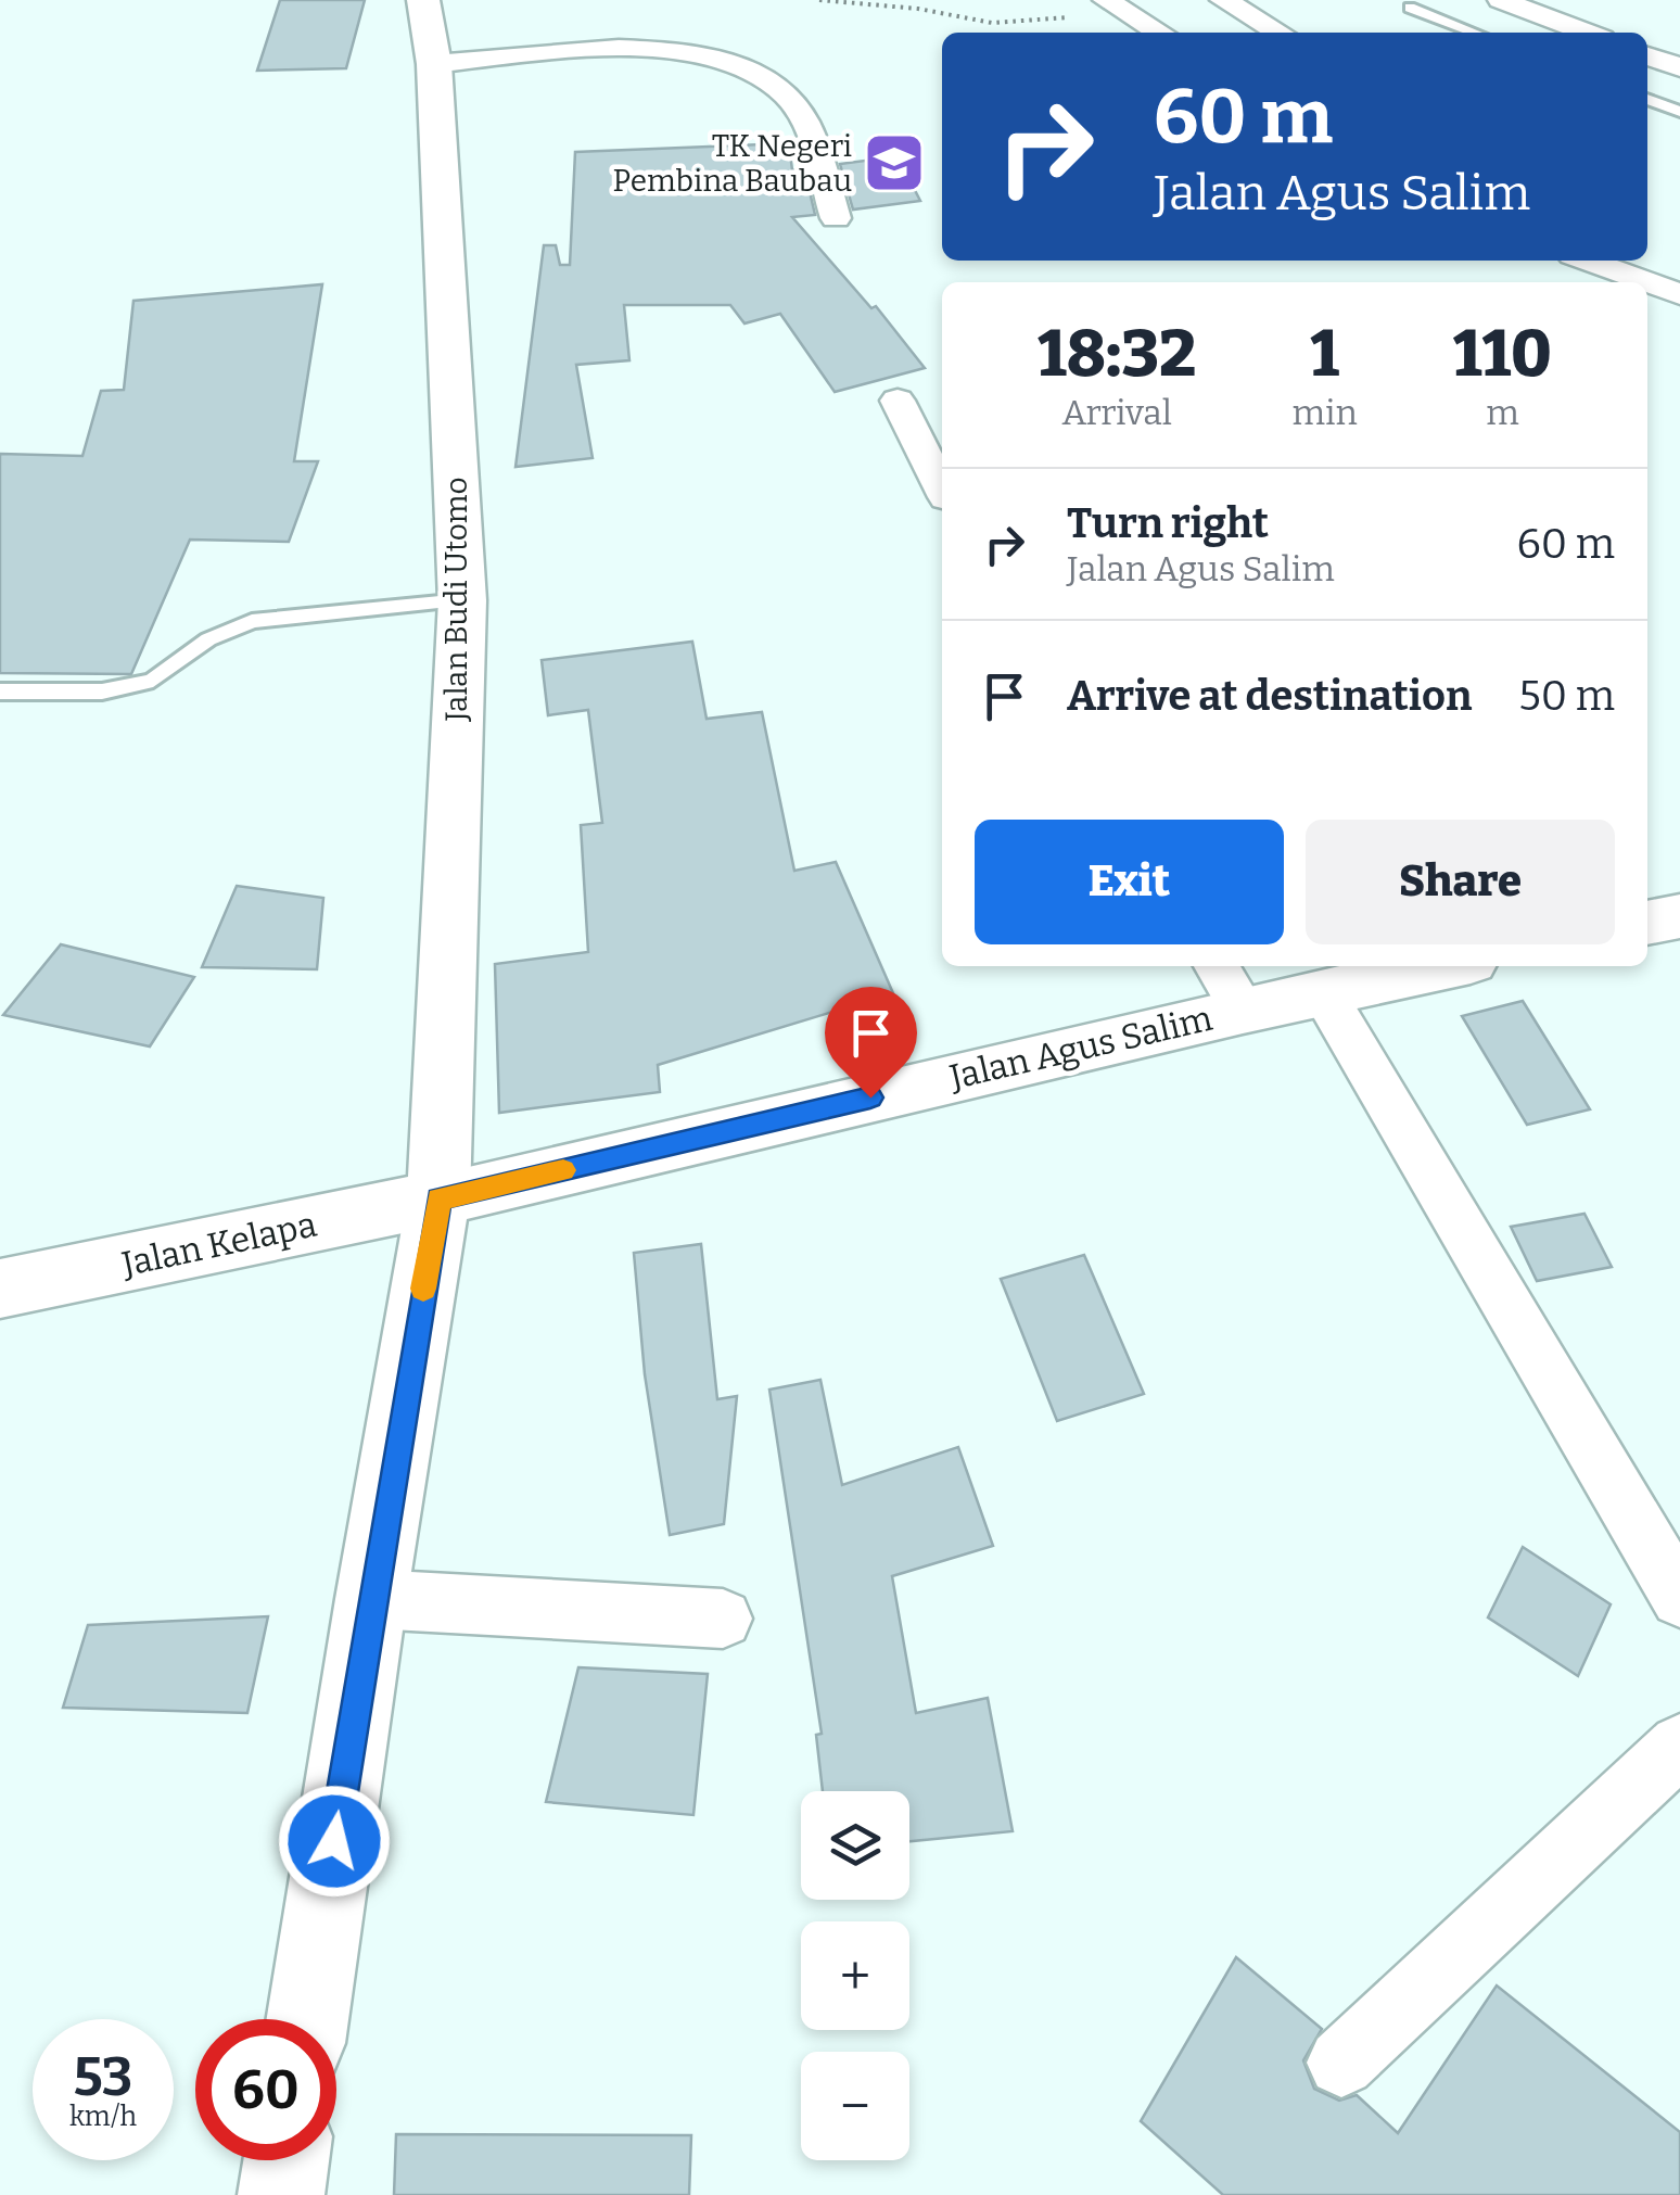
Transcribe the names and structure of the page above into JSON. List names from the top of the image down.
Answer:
{
  "streets": {
    "main road": ["Jalan Budi Utomo", "Jalan Agus Salim", "Jalan Kelapa"]
  },
  "crossings": [
    ["Jalan Budi Utomo", "Jalan Agus Salim"],
    ["Jalan Budi Utomo", "Jalan Kelapa"],
    ["Jalan Agus Salim", "Jalan Kelapa"]
  ],
  "places": {
    "school or university": ["TK Negeri Pembina Baubau"]
  },
  "page": {
    "turn": ["60 m", "Jalan Agus Salim"],
    "eta": [
      "18:32",
      "Arrival",
      "1",
      "min",
      "110",
      "m"
    ],
    "list": [
      {
        "name": "Turn right",
        "note": "Jalan Agus Salim",
        "value": "60 m"
      },
      {
        "name": "Arrive at destination",
        "value": "50 m"
      }
    ],
    "buttons": ["Exit", "Share"],
    "map_buttons": ["+", "−"],
    "speed": "53 km/h",
    "limit": "60"
  }
}
